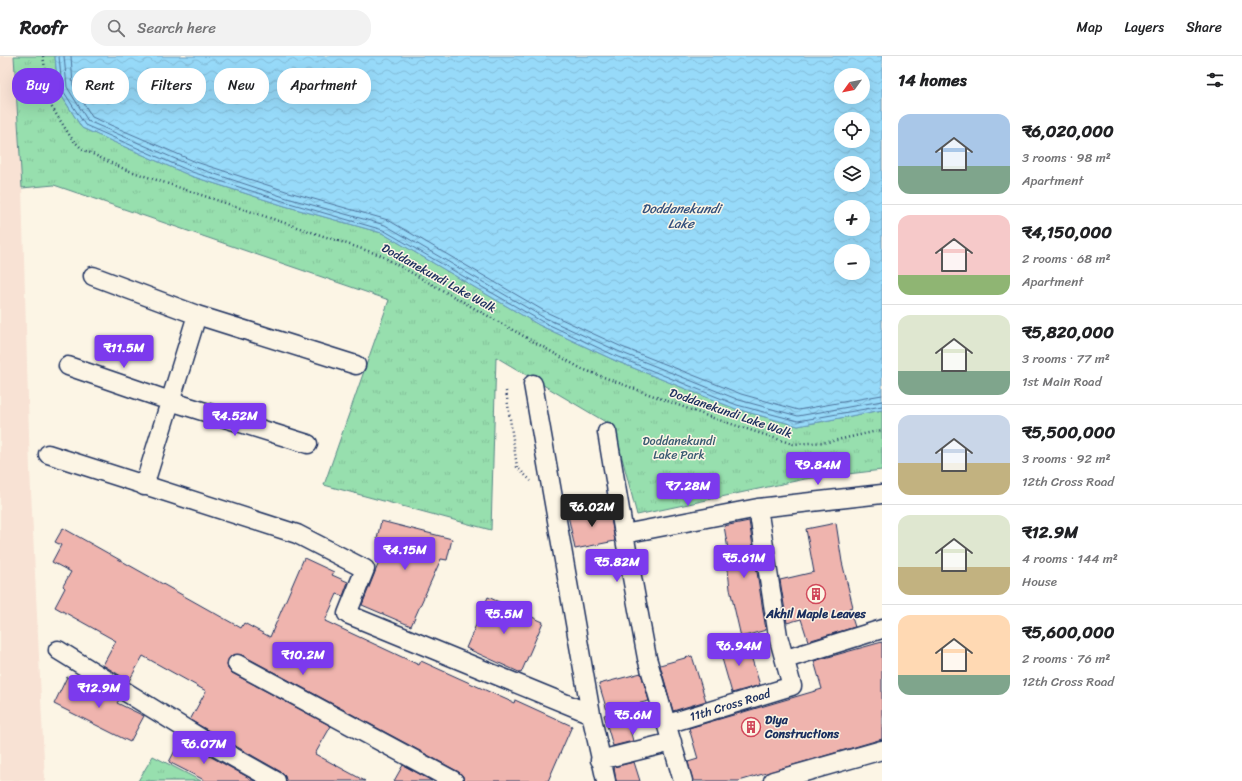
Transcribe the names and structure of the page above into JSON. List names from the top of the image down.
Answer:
{
  "streets": {
    "street": ["11th Cross Road"],
    "path": ["Doddanekundi Lake Walk"]
  },
  "water": ["Doddanekundi Lake"],
  "parks": ["Doddanekundi Lake Park"],
  "places": {
    "building": ["Akhil Maple Leaves", "Diya Constructions"]
  },
  "north": "bottom left",
  "page": {
    "header": "Roofr",
    "search": "Search here",
    "nav": ["Map", "Layers", "Share"],
    "heading": "14 homes",
    "map_buttons": ["+", "−"],
    "chip": [
      "Buy",
      "Rent",
      "Filters",
      "New",
      "Apartment"
    ],
    "list": [
      {
        "name": "₹6,020,000",
        "note": "3 rooms · 98 m² · Apartment"
      },
      {
        "name": "₹4,150,000",
        "note": "2 rooms · 68 m² · Apartment"
      },
      {
        "name": "₹5,820,000",
        "note": "3 rooms · 77 m² · 1st Main Road"
      },
      {
        "name": "₹5,500,000",
        "note": "3 rooms · 92 m² · 12th Cross Road"
      },
      {
        "name": "₹12.9M",
        "note": "4 rooms · 144 m² · House"
      },
      {
        "name": "₹5,600,000",
        "note": "2 rooms · 76 m² · 12th Cross Road"
      }
    ],
    "price": [
      "₹11.5M",
      "₹4.52M",
      "₹9.84M",
      "₹7.28M",
      "₹6.02M",
      "₹4.15M",
      "₹5.61M",
      "₹5.82M",
      "₹5.5M",
      "₹6.94M",
      "₹10.2M",
      "₹12.9M",
      "₹5.6M",
      "₹6.07M"
    ]
  }
}
